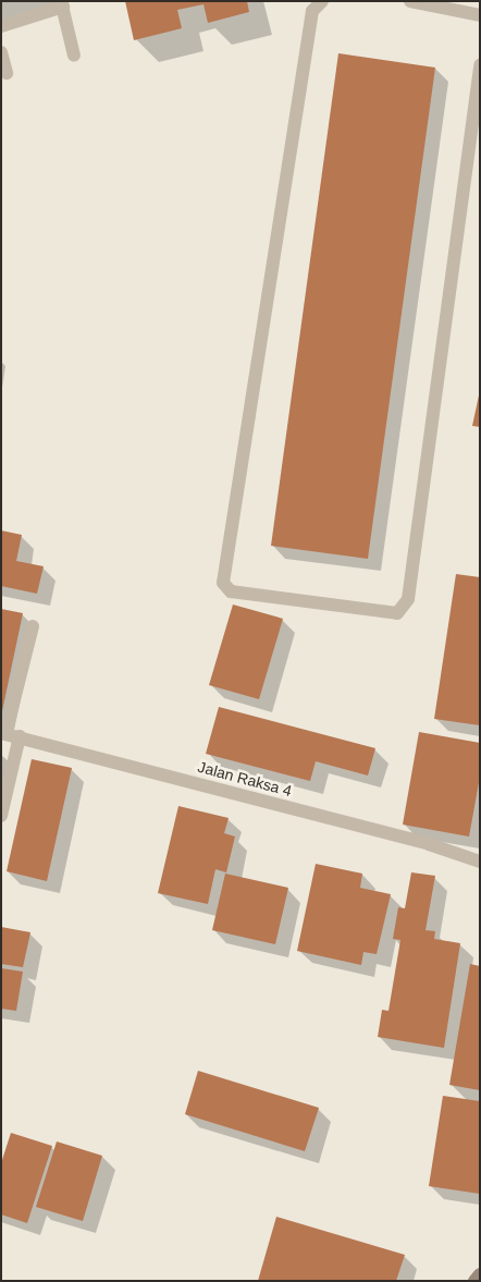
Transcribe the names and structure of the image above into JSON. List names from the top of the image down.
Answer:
{
  "streets": {
    "street": ["Jalan Raksa 4"]
  }
}
